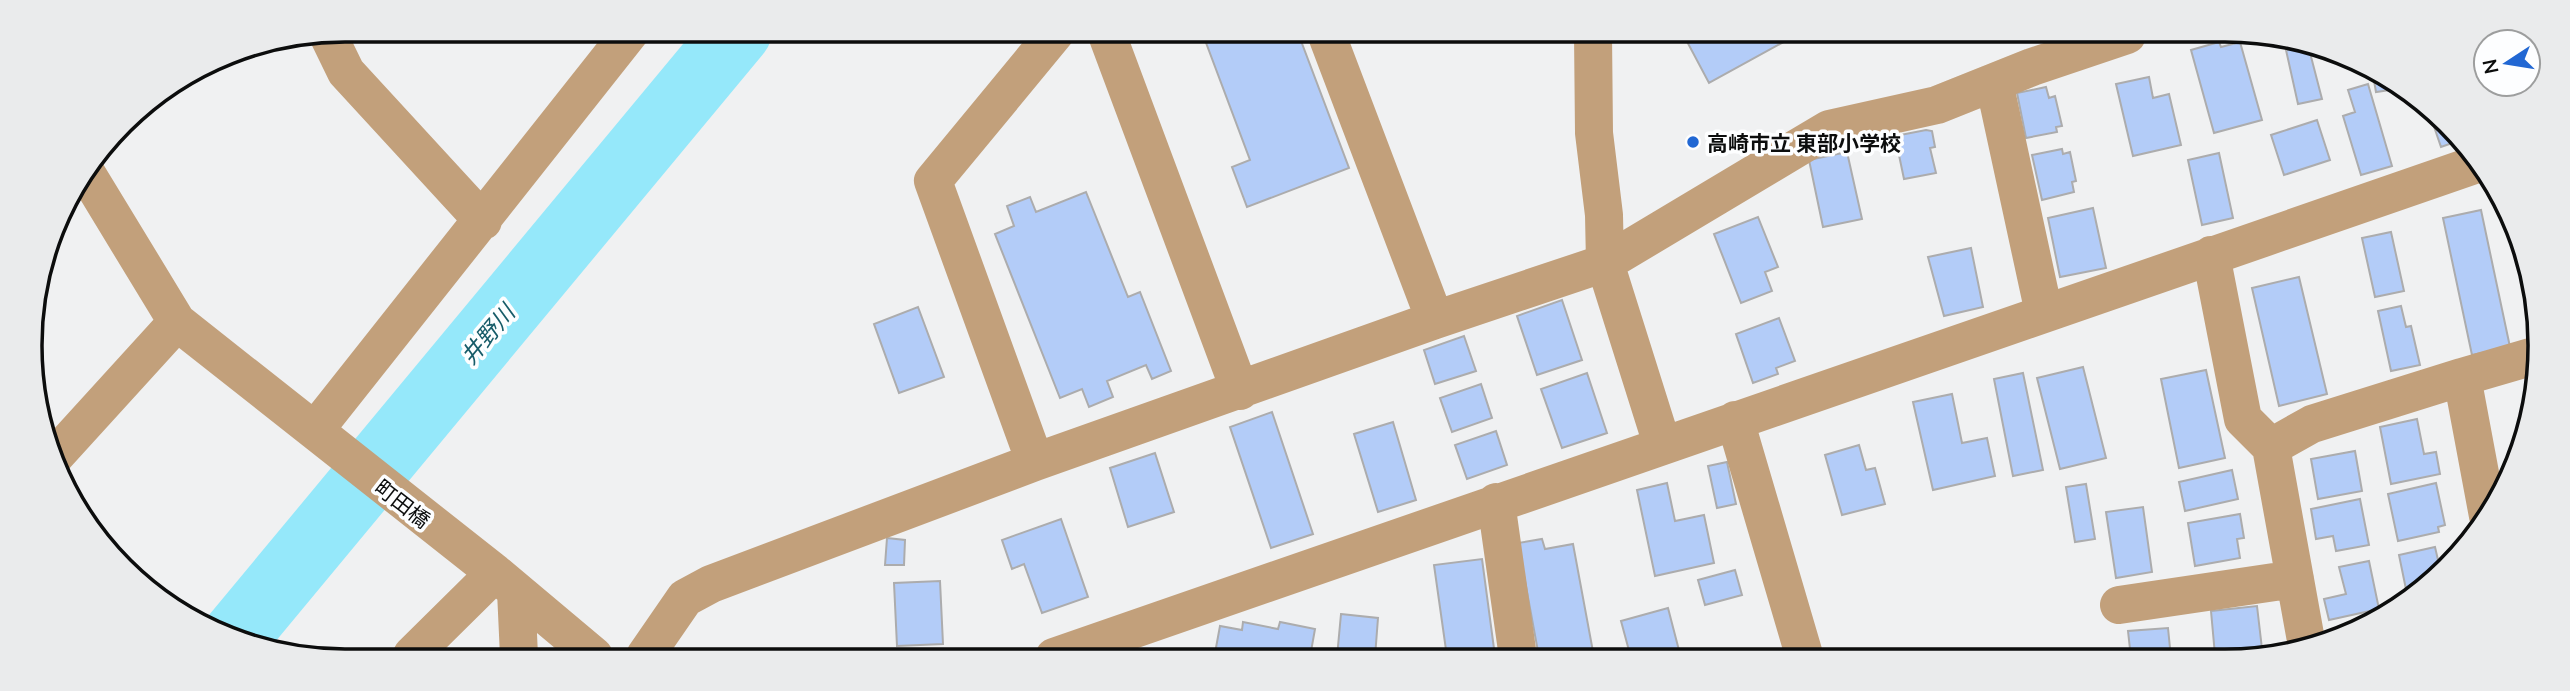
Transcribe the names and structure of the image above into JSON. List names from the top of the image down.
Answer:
{
  "streets": {
    "street": ["町田橋"]
  },
  "water": ["井野川"],
  "places": ["高崎市立 東部小学校"],
  "north": "left"
}
